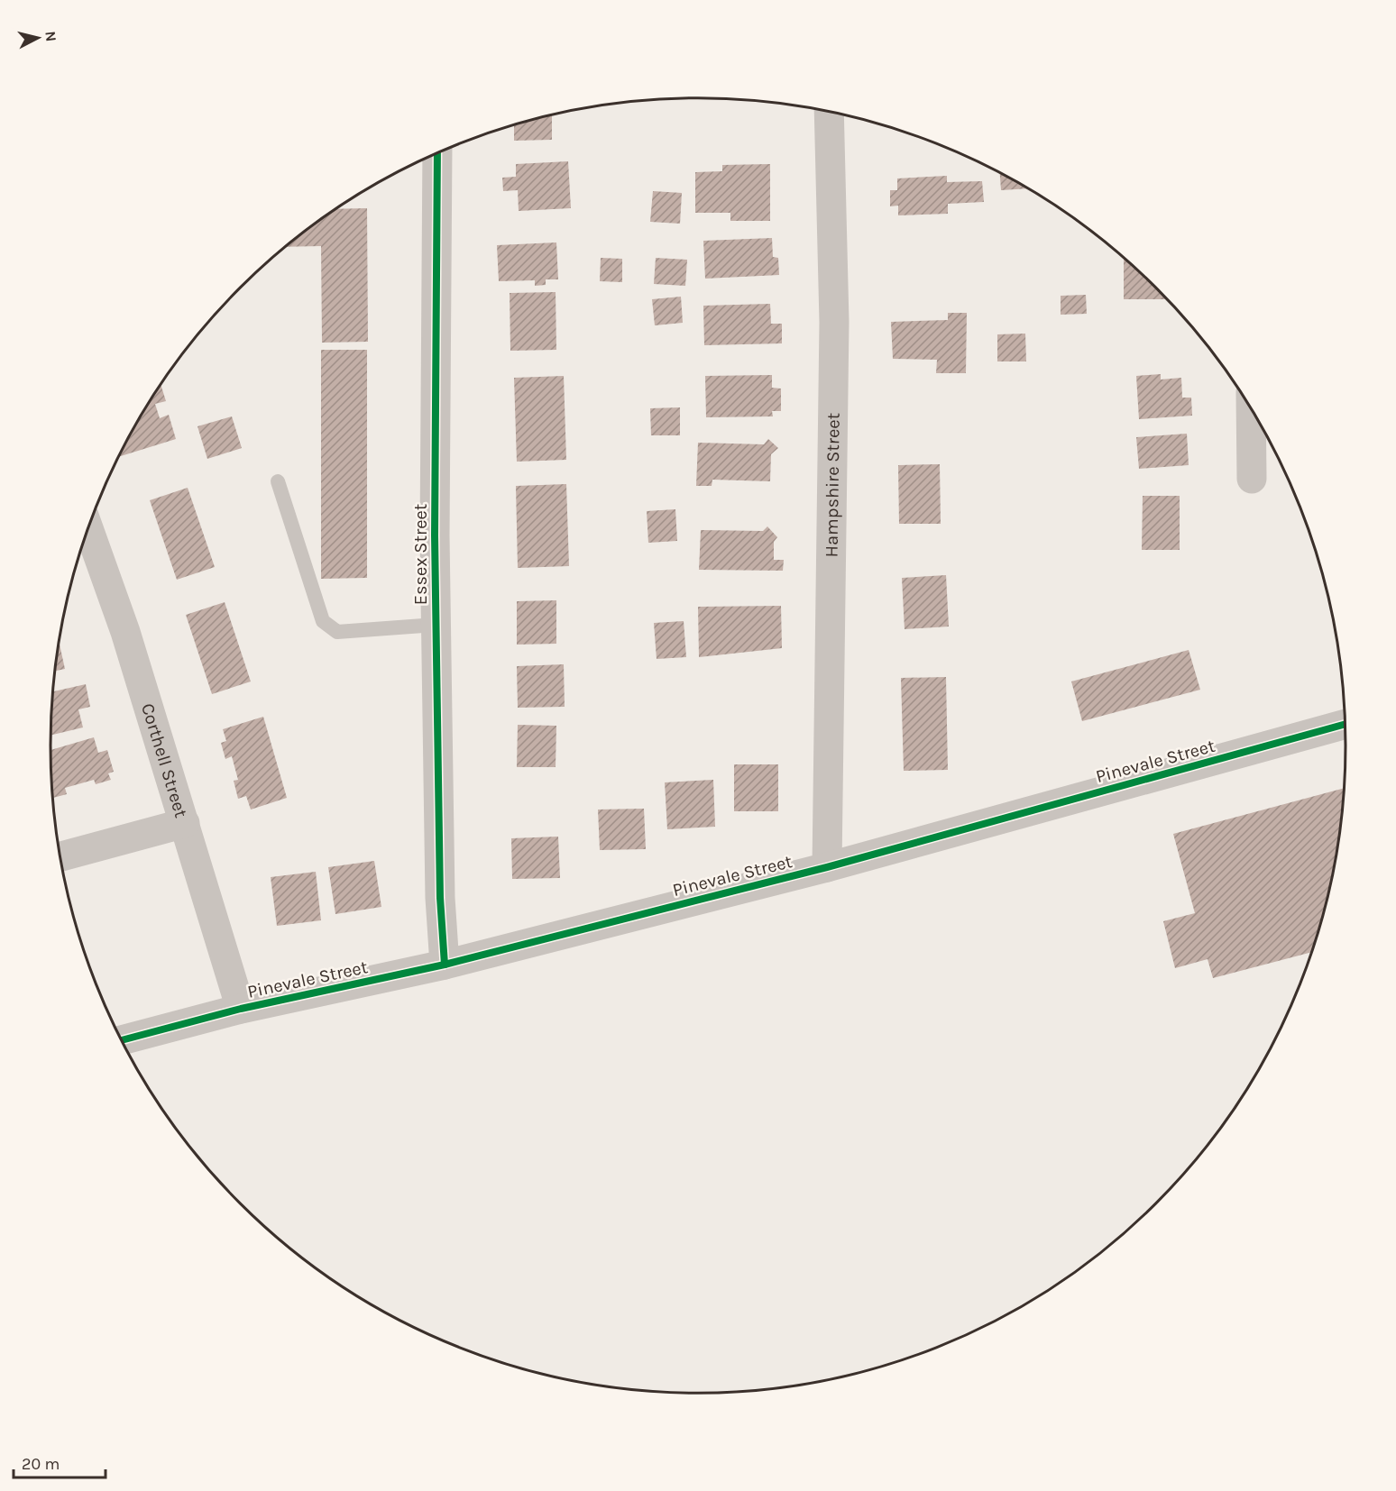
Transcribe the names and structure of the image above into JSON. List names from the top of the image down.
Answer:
{
  "streets": {
    "street": [
      "Hampshire Street",
      "Essex Street",
      "Corthell Street",
      "Pinevale Street"
    ]
  },
  "crossings": [
    ["Hampshire Street", "Pinevale Street"],
    ["Essex Street", "Pinevale Street"],
    ["Corthell Street", "Pinevale Street"]
  ],
  "scale_bar": "20 m",
  "north": "right"
}
